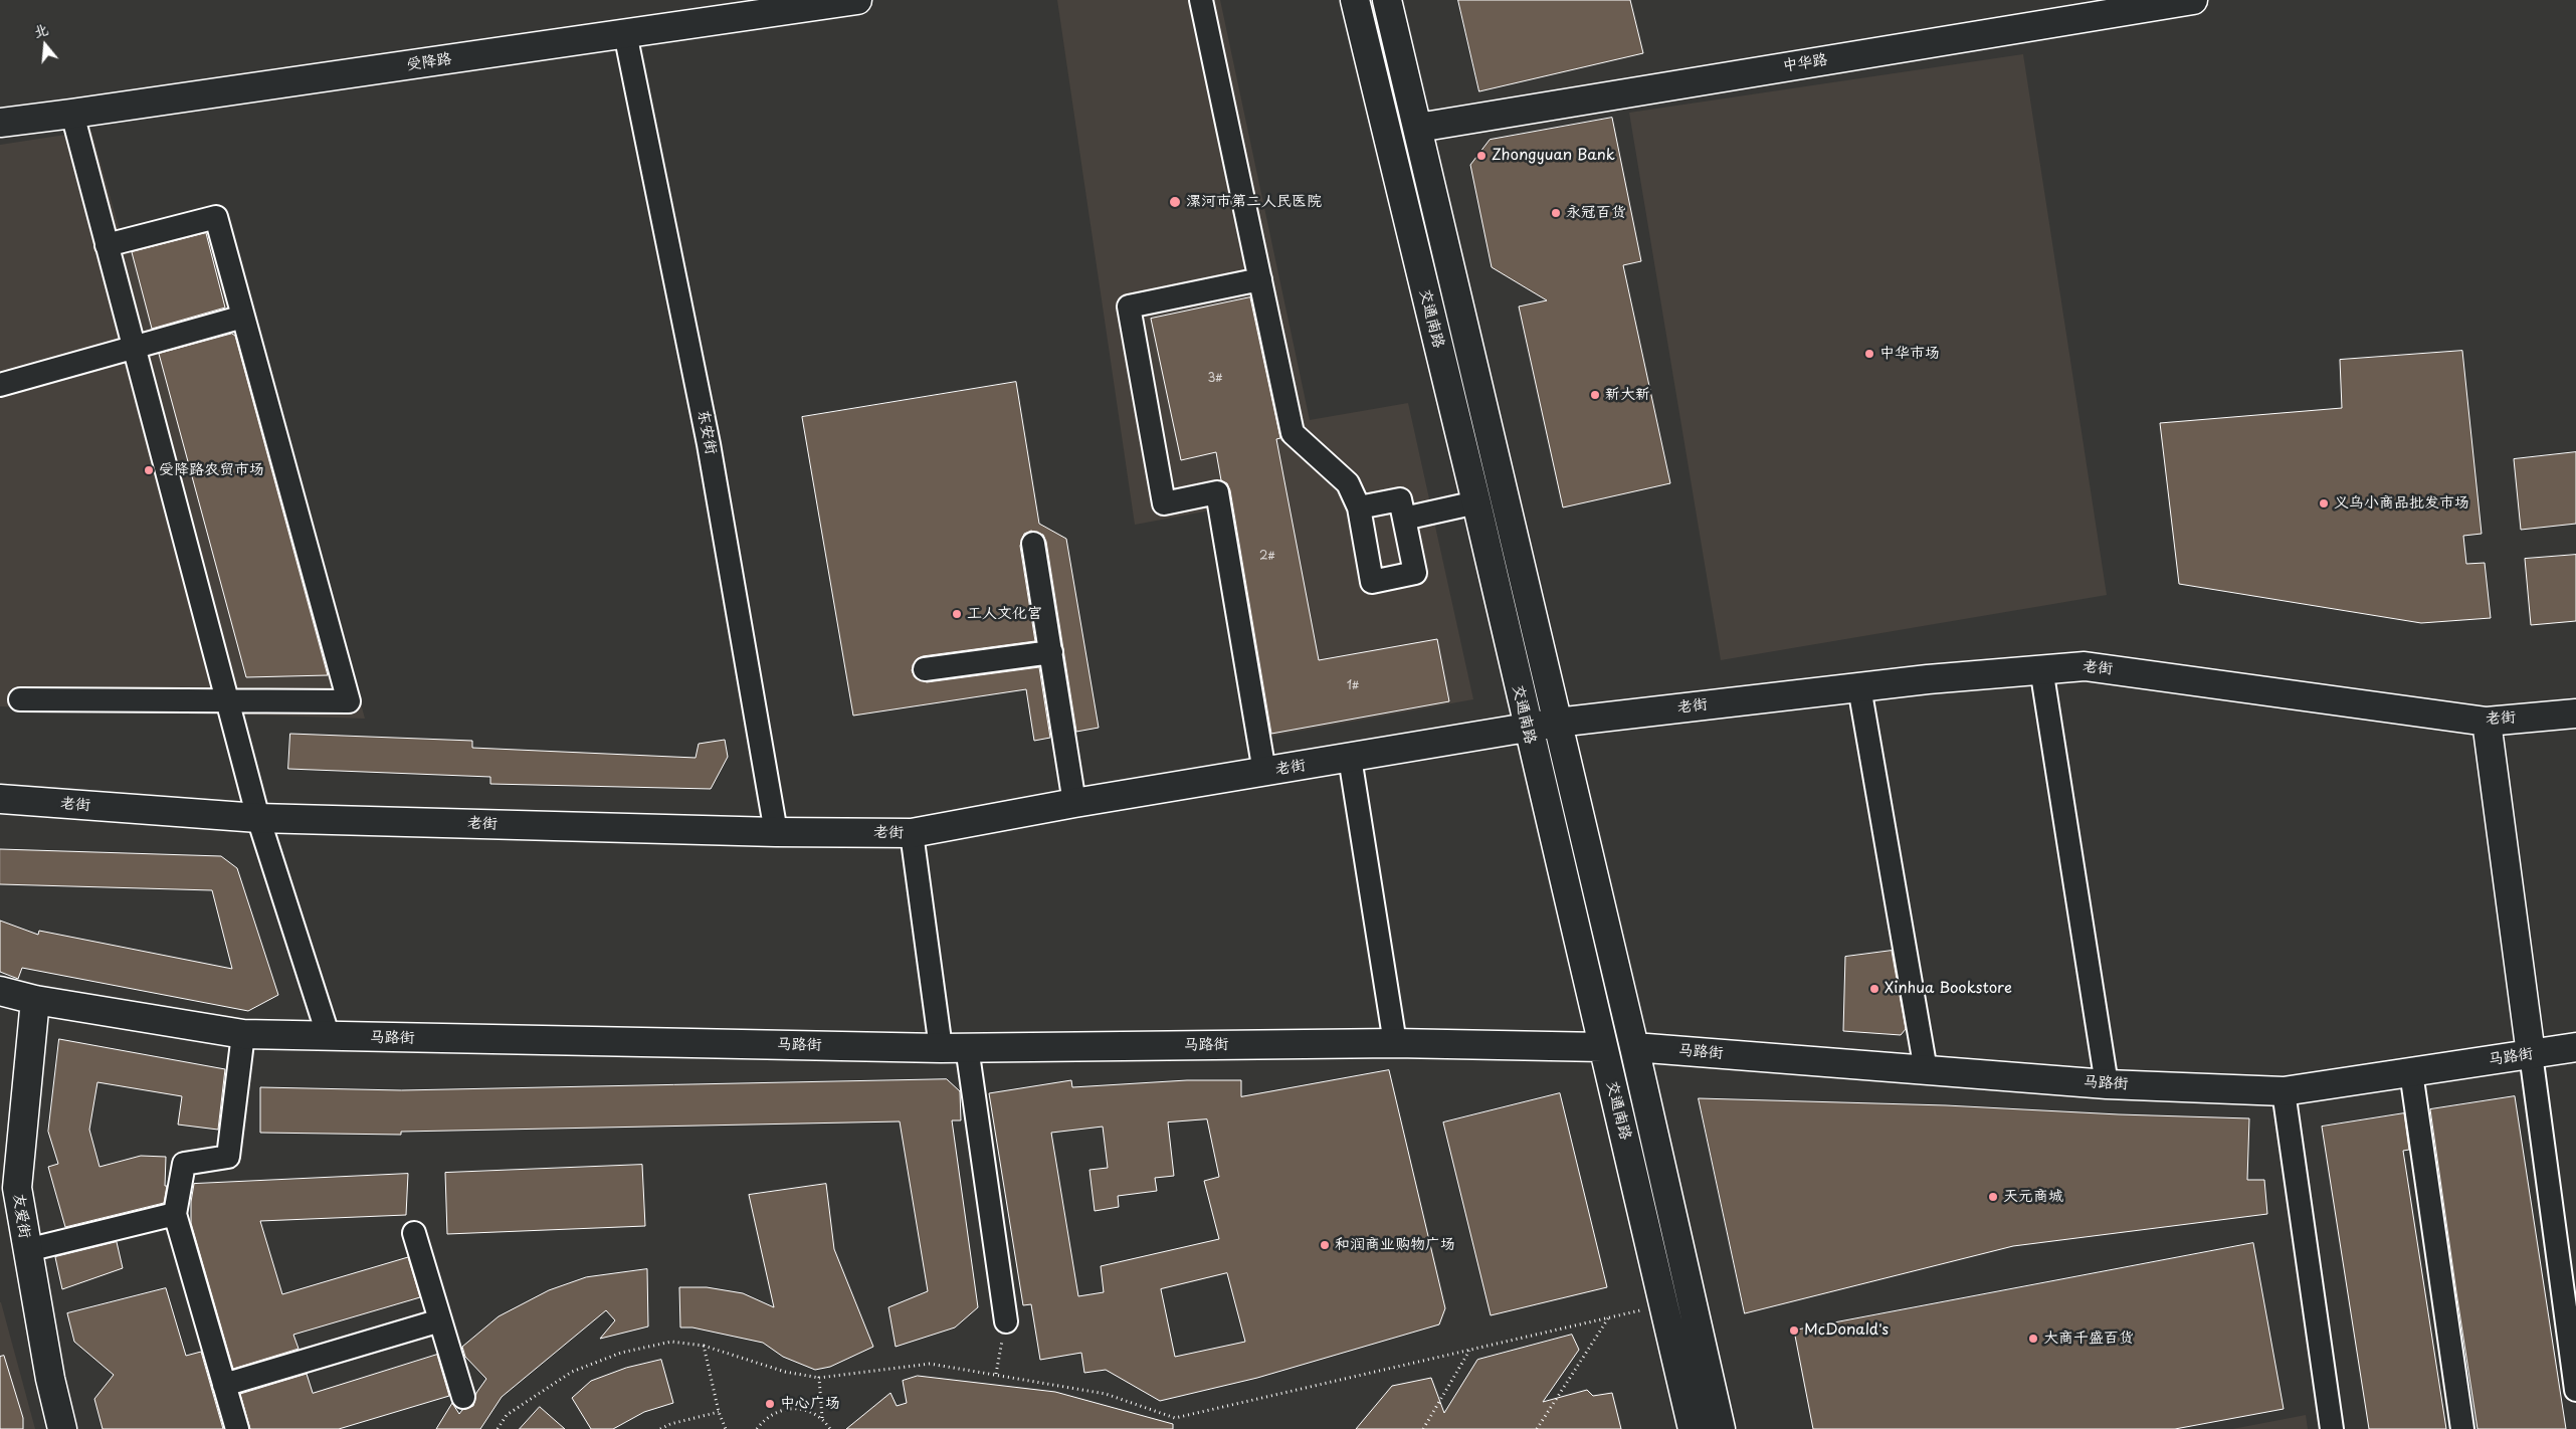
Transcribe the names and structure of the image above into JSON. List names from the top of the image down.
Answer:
{
  "streets": {
    "street": [
      "受降路",
      "中华路",
      "交通南路",
      "东安街",
      "老街",
      "马路街",
      "友爱街"
    ]
  },
  "crossings": [
    ["受降路", "东安街"],
    ["中华路", "交通南路"],
    ["交通南路", "老街"],
    ["交通南路", "马路街"],
    ["东安街", "老街"],
    ["马路街", "友爱街"]
  ],
  "places": [
    "Zhongyuan Bank",
    "漯河市第二人民医院",
    "永冠百货",
    "中华市场",
    "新大新",
    "受降路农贸市场",
    "义乌小商品批发市场",
    "工人文化宫",
    "Xinhua Bookstore",
    "天元商城",
    "和润商业购物广场",
    "McDonald's",
    "大商千盛百货",
    "中心广场"
  ],
  "house_numbers": ["3#", "2#", "1#"],
  "north": "top"
}
